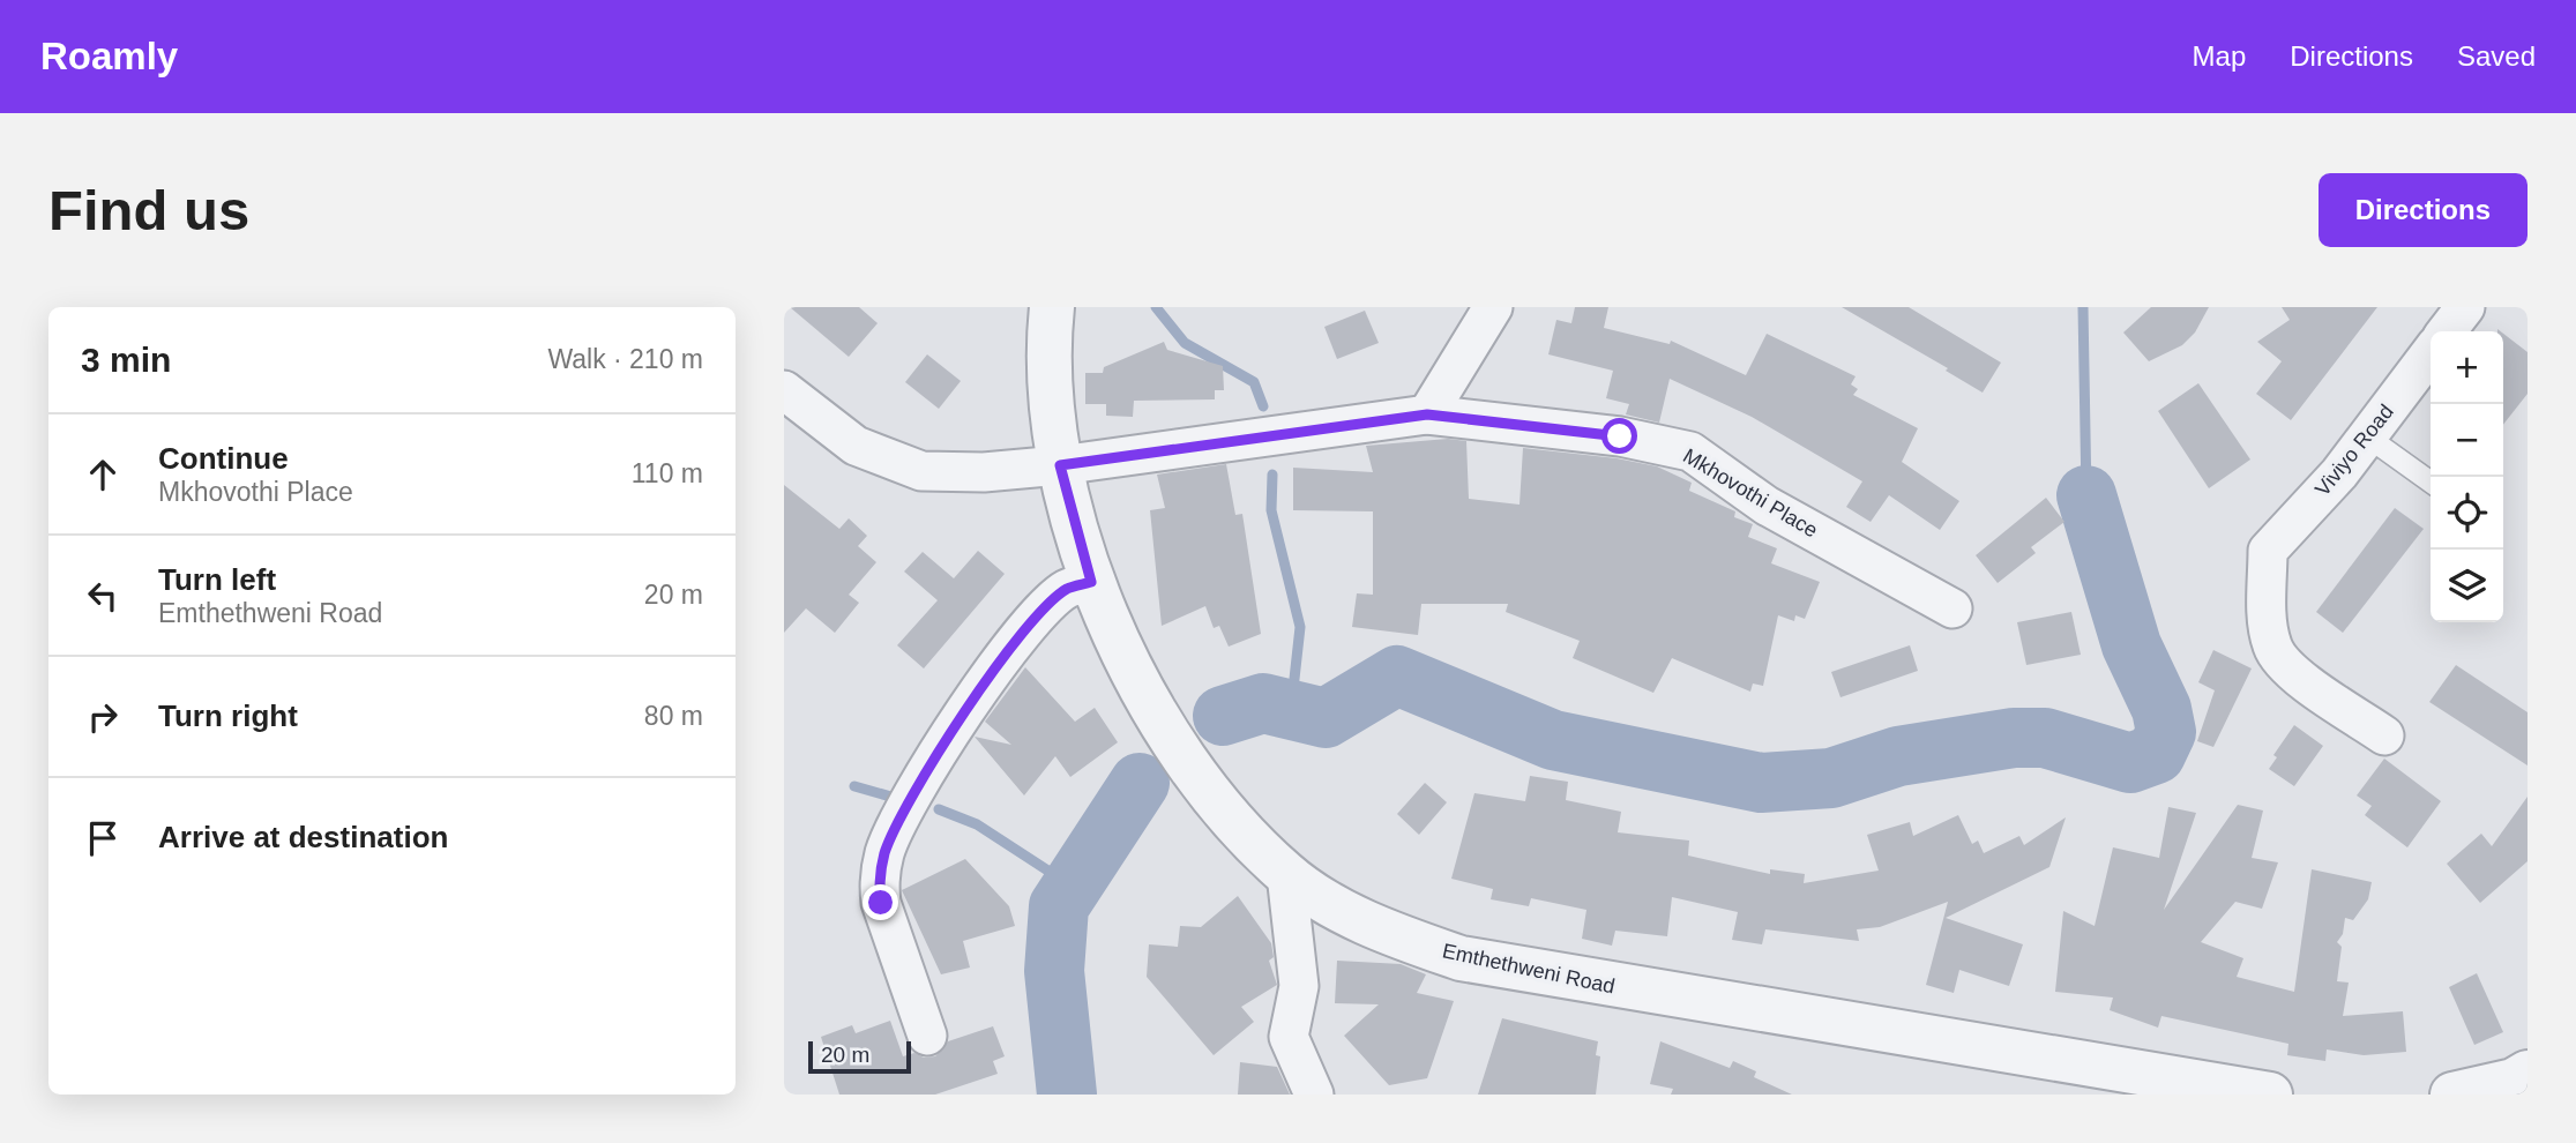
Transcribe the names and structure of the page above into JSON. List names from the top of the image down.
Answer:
{
  "streets": {
    "street": ["Viviyo Road", "Mkhovothi Place", "Emthethweni Road"]
  },
  "crossings": [
    ["Mkhovothi Place", "Emthethweni Road"]
  ],
  "scale_bar": "20 m",
  "page": {
    "header": "Roamly",
    "nav": ["Map", "Directions", "Saved"],
    "buttons": "Directions",
    "title": "Find us",
    "heading": ["3 min", "Walk · 210 m"],
    "map_buttons": ["+", "−"],
    "list": [
      ["Continue", "Mkhovothi Place", "110 m"],
      ["Turn left", "Emthethweni Road", "20 m"],
      ["Turn right", "80 m"],
      "Arrive at destination"
    ],
    "scale": "20 m"
  }
}
